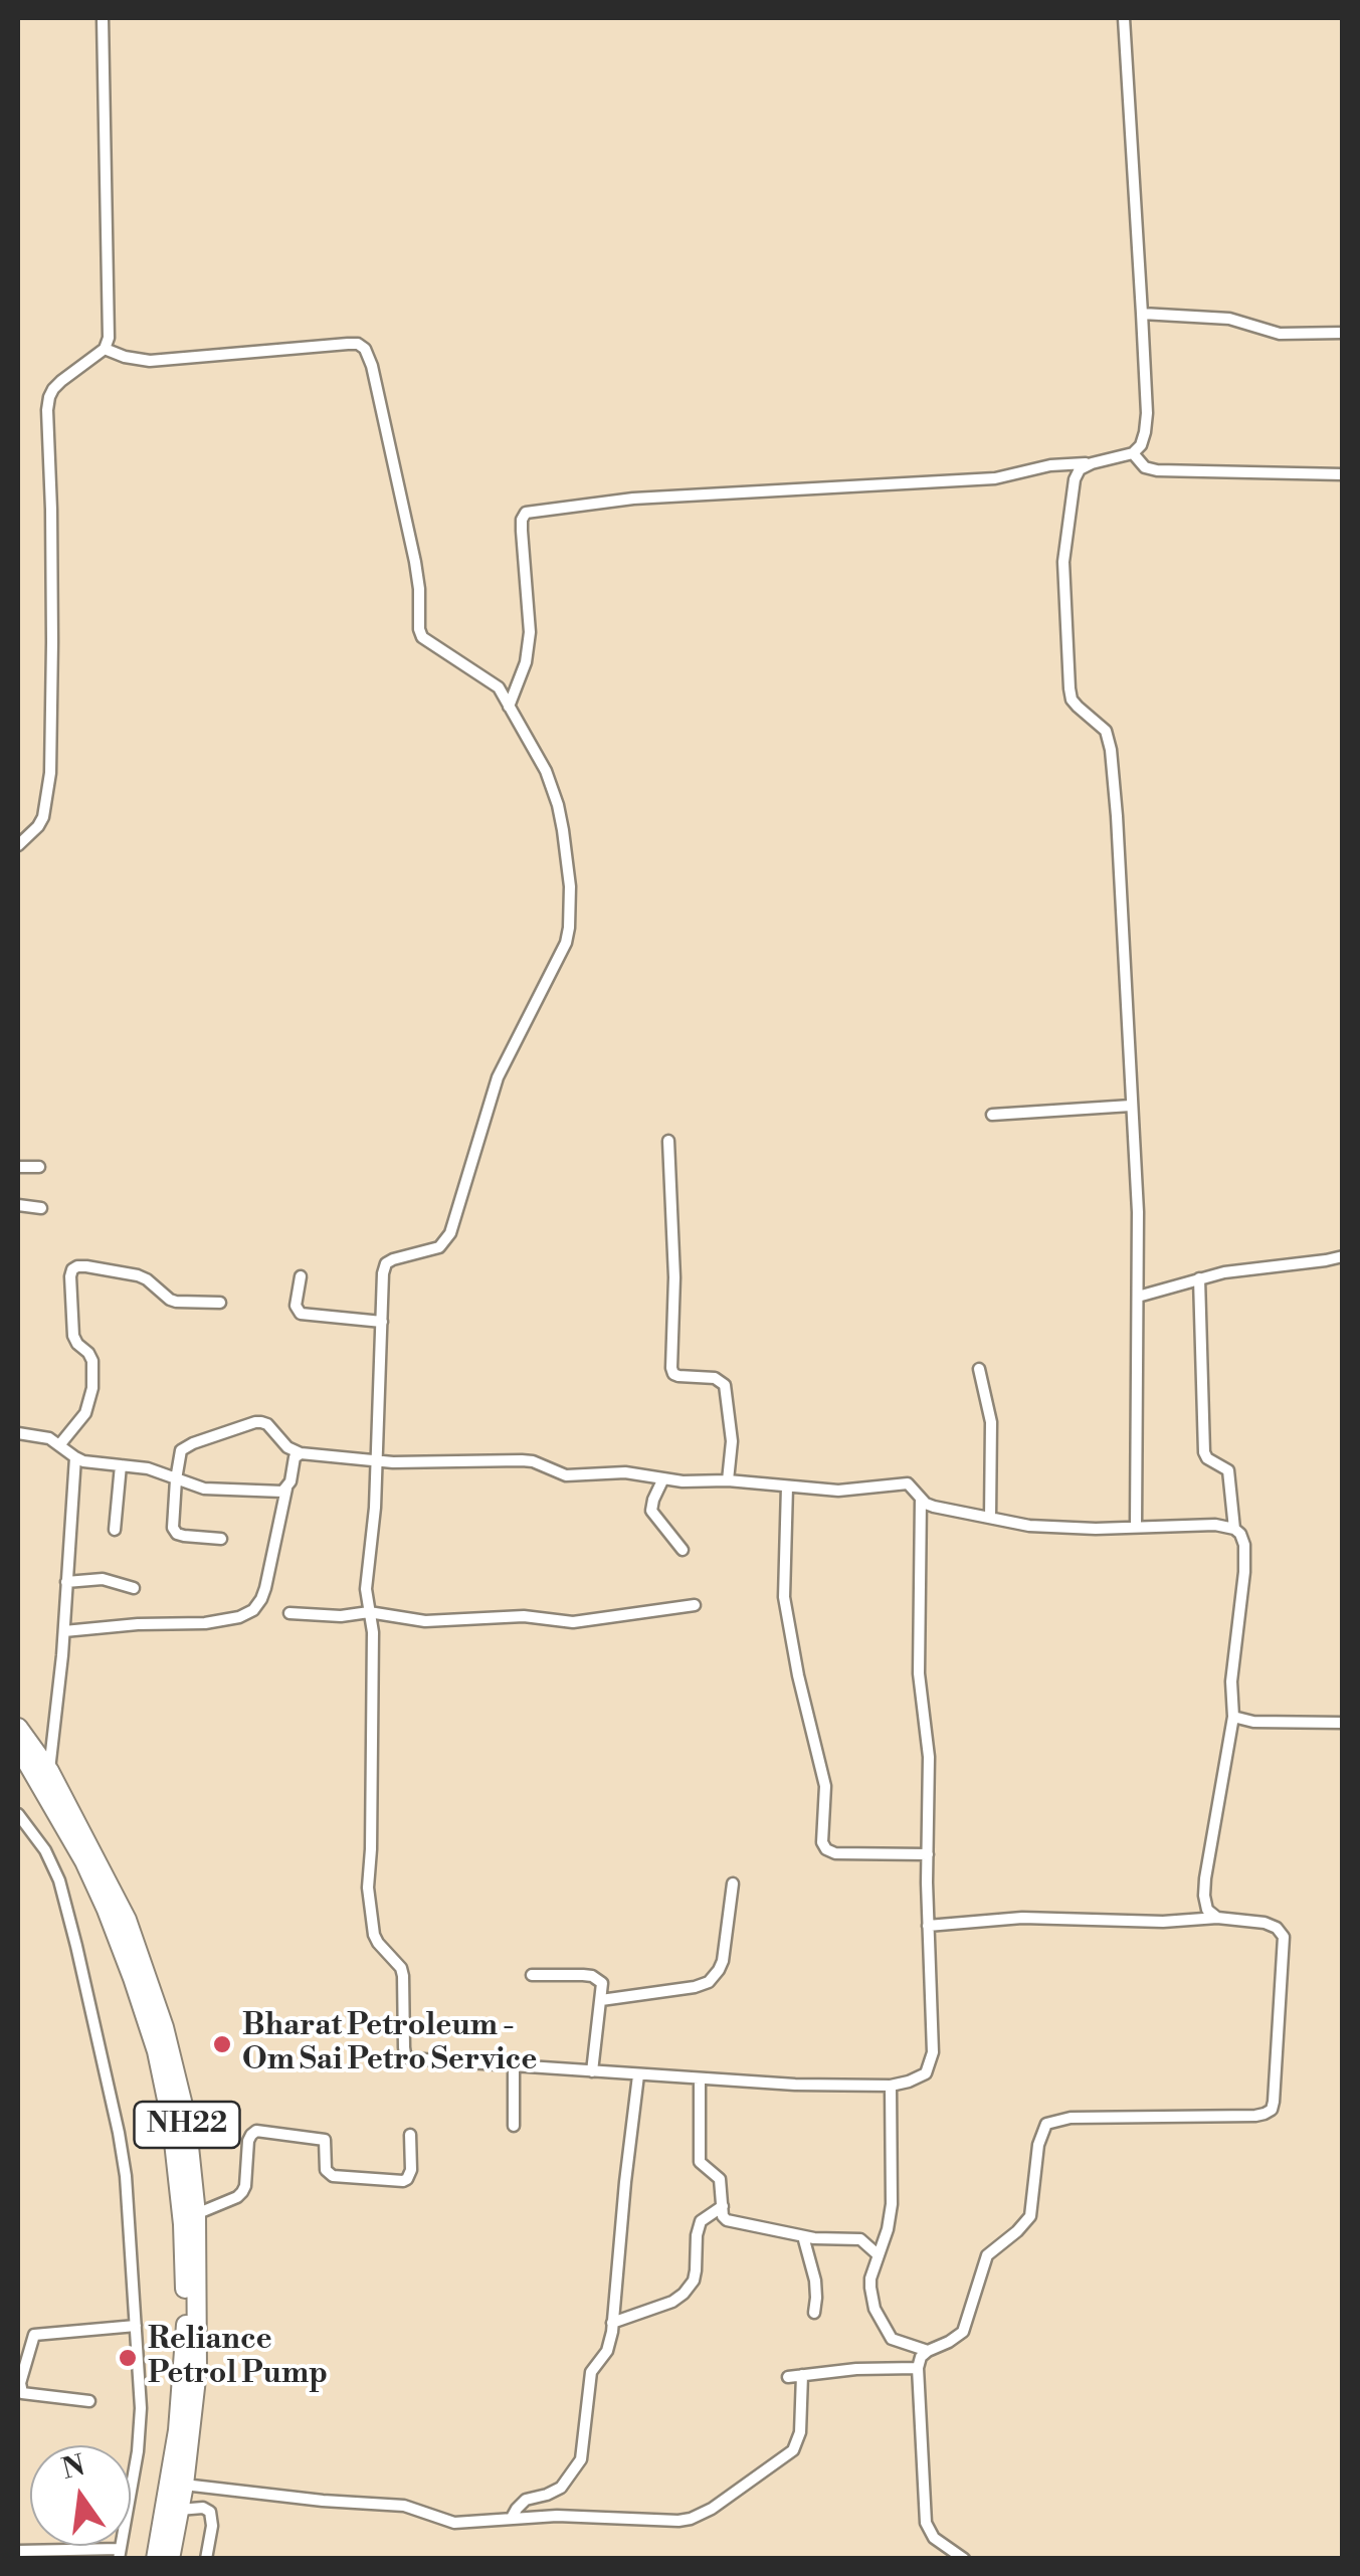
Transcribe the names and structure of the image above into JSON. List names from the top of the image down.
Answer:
{
  "streets": {
    "highway": ["NH22"]
  },
  "places": ["Bharat Petroleum - Om Sai Petro Service", "Reliance Petrol Pump"],
  "north": "top"
}
